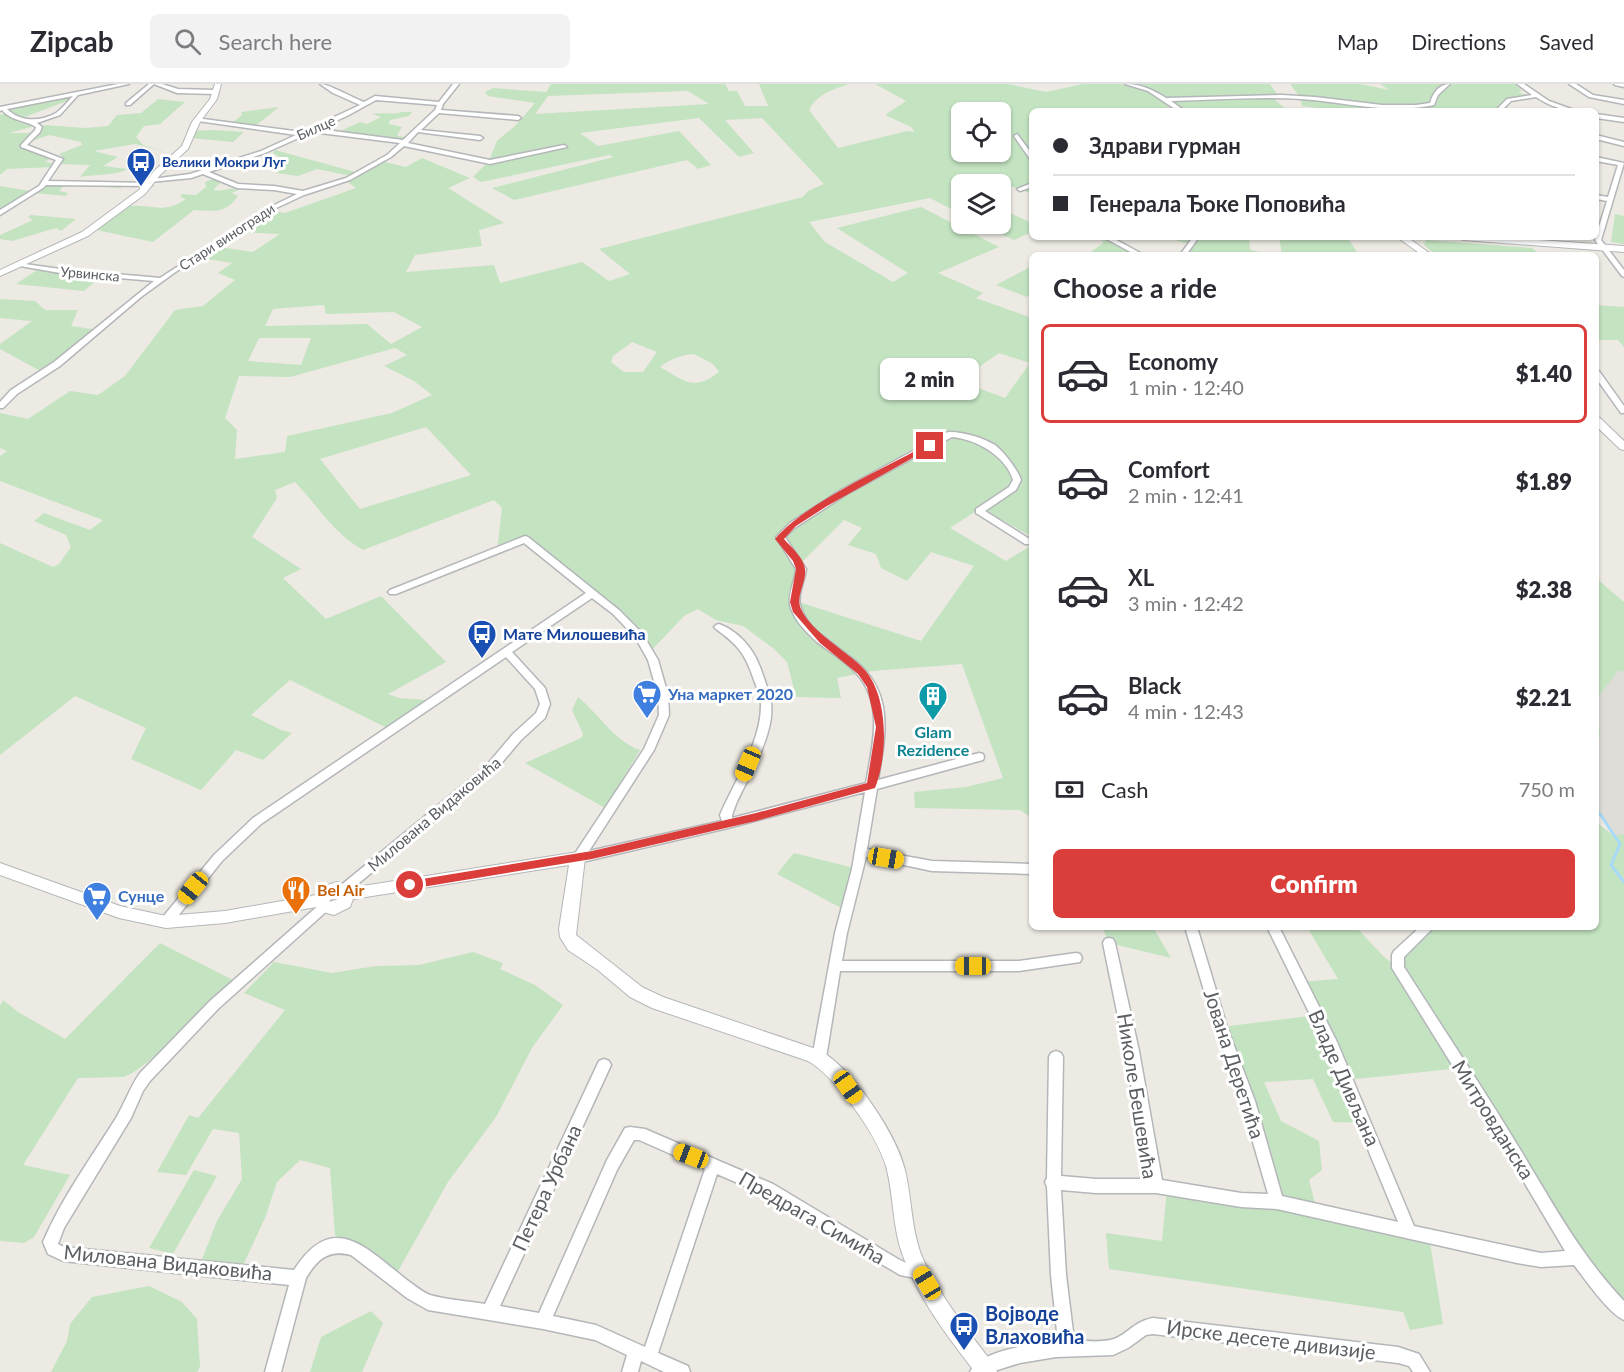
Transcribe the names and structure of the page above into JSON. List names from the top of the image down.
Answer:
{
  "streets": {
    "street": [
      "Билце",
      "Стари виногради",
      "Урвинска",
      "Милована Видаковића",
      "Јована Деретића",
      "Владе Дивљана",
      "Николе Бешевића",
      "Митровданска",
      "Петера Урбана",
      "Предрага Симића",
      "Ирске десете дивизије"
    ]
  },
  "crossings": [
    ["Билце", "Стари виногради"],
    ["Стари виногради", "Урвинска"]
  ],
  "places": {
    "bus stop": ["Велики Мокри Луг", "Мате Милошевића", "Војводе Влаховића"],
    "supermarket": ["Уна маркет 2020", "Сунце"],
    "building": ["Glam Rezidence"],
    "restaurant": ["Bel Air"]
  },
  "page": {
    "header": "Zipcab",
    "search": "Search here",
    "nav": ["Map", "Directions", "Saved"],
    "banner": ["Здрави гурман", "Генерала Ђоке Поповића"],
    "heading": "Choose a ride",
    "list": [
      {
        "name": "Economy",
        "note": "1 min · 12:40",
        "value": "$1.40"
      },
      {
        "name": "Comfort",
        "note": "2 min · 12:41",
        "value": "$1.89"
      },
      {
        "name": "XL",
        "note": "3 min · 12:42",
        "value": "$2.38"
      },
      {
        "name": "Black",
        "note": "4 min · 12:43",
        "value": "$2.21"
      }
    ],
    "bubble": "2 min",
    "pay": ["Cash", "750 m"],
    "buttons": "Confirm"
  }
}
